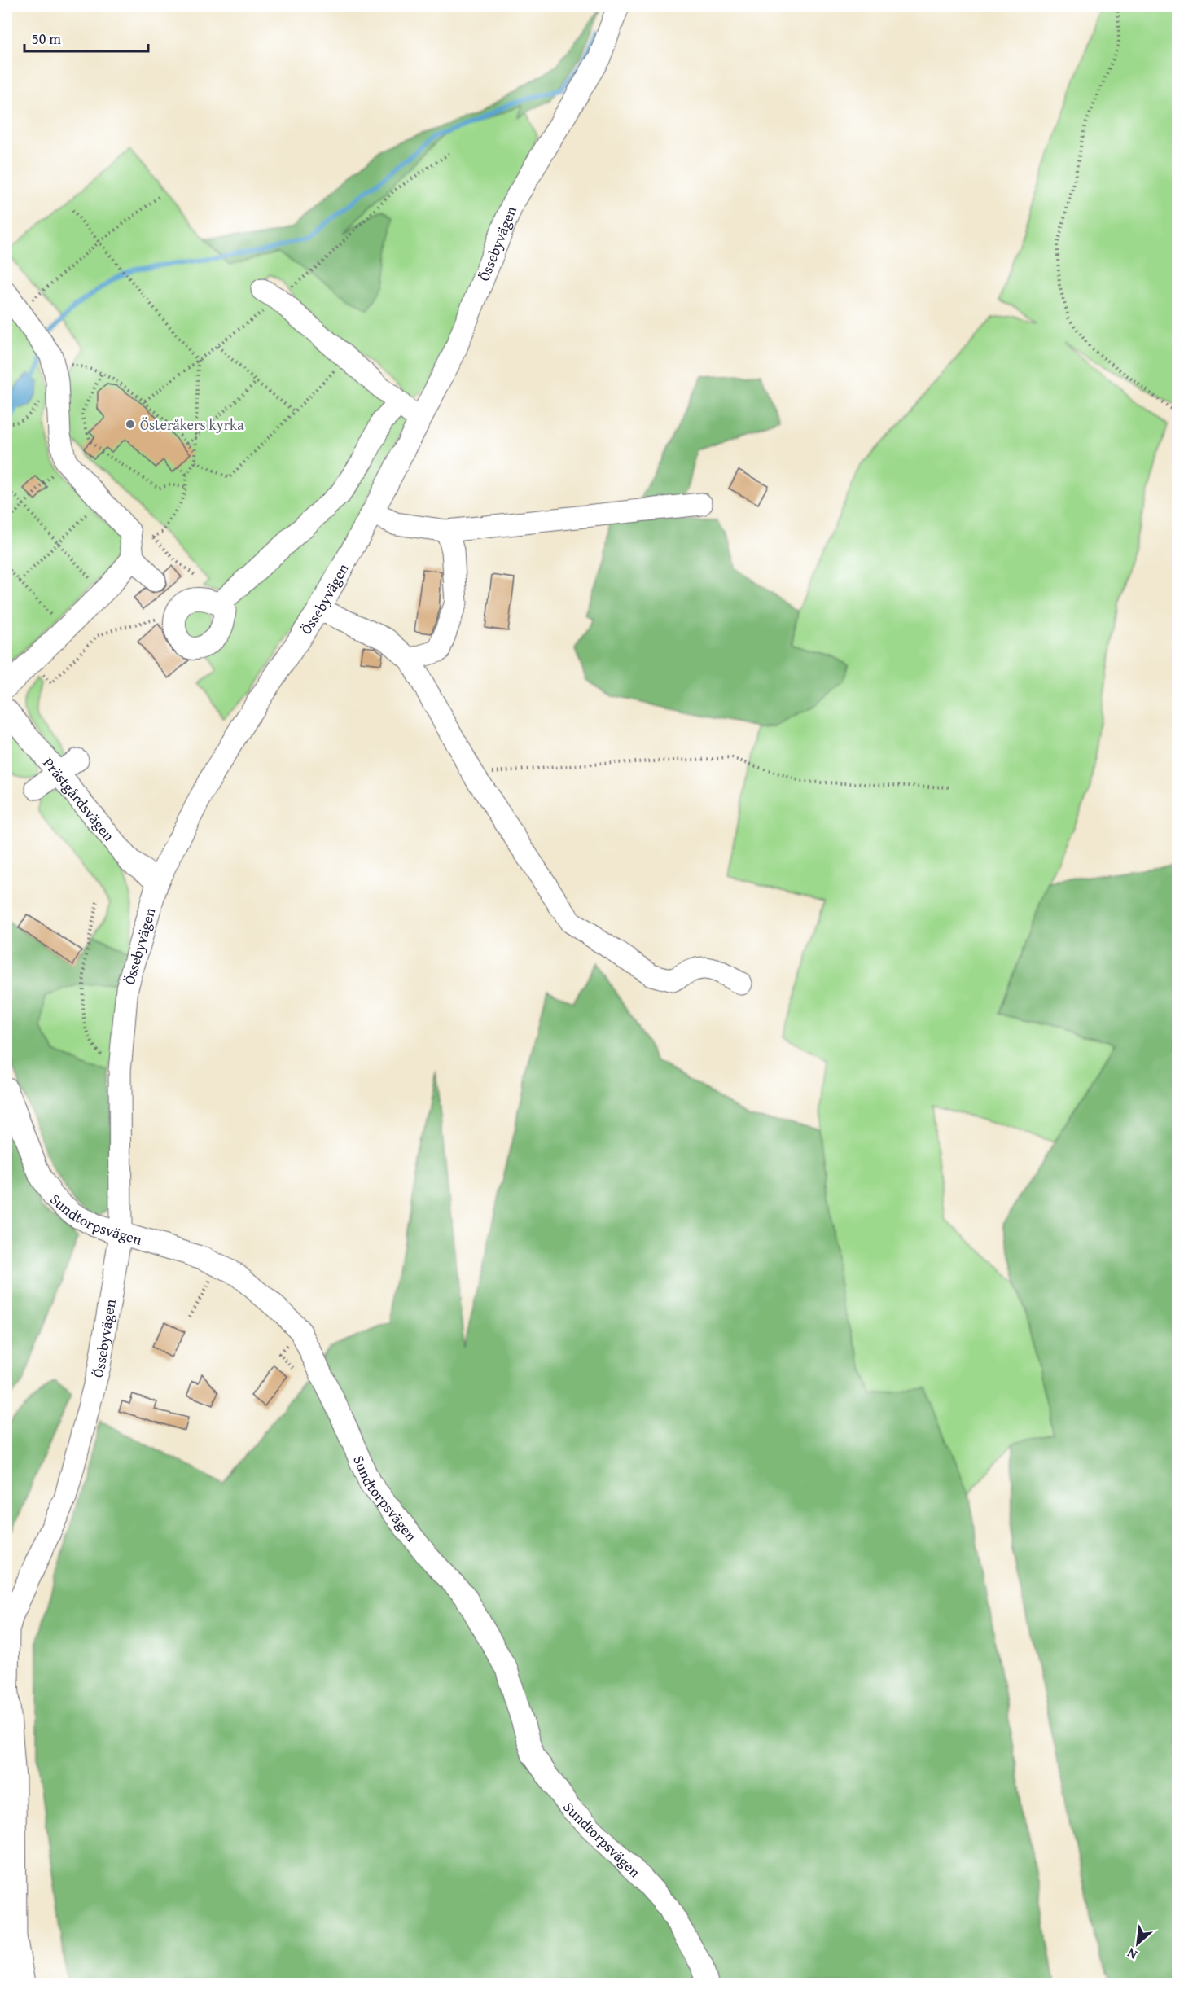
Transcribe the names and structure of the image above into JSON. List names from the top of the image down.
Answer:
{
  "streets": {
    "street": ["Össebyvägen", "Prästgårdsvägen", "Sundtorpsvägen"]
  },
  "crossings": [
    ["Össebyvägen", "Prästgårdsvägen"],
    ["Össebyvägen", "Sundtorpsvägen"]
  ],
  "places": ["Österåkers kyrka"],
  "scale_bar": "50 m",
  "north": "bottom left"
}
